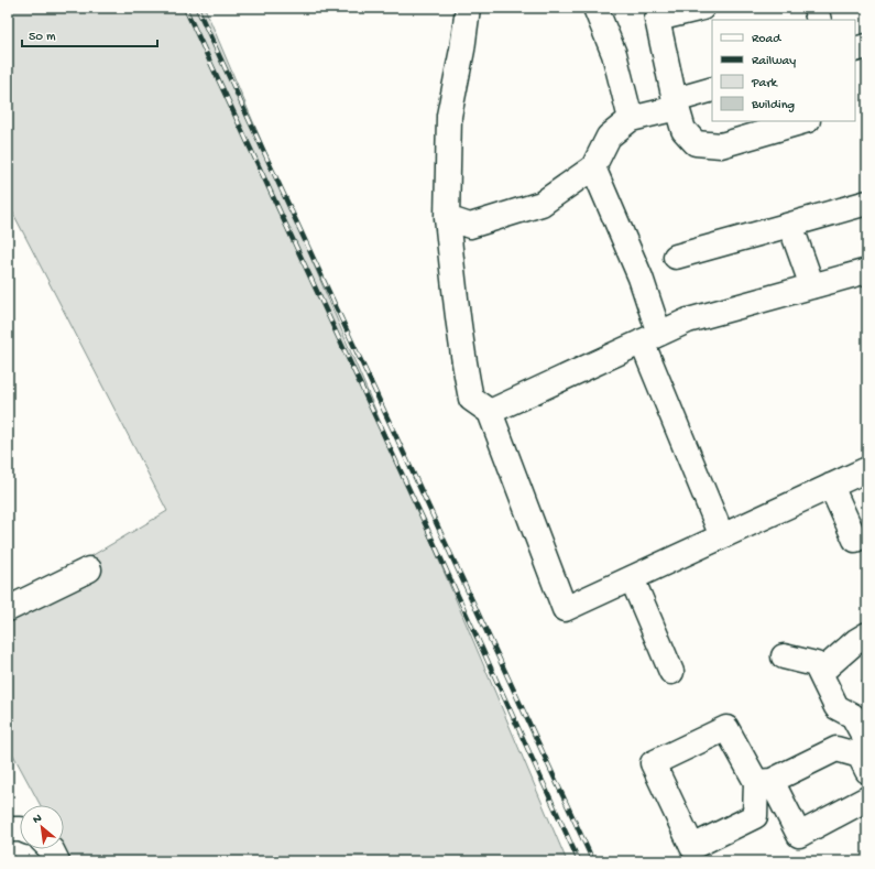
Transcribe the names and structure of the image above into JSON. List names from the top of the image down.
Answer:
{
  "legend": [
    "Road",
    "Railway",
    "Park",
    "Building"
  ],
  "scale_bar": "50 m",
  "north": "top left"
}
